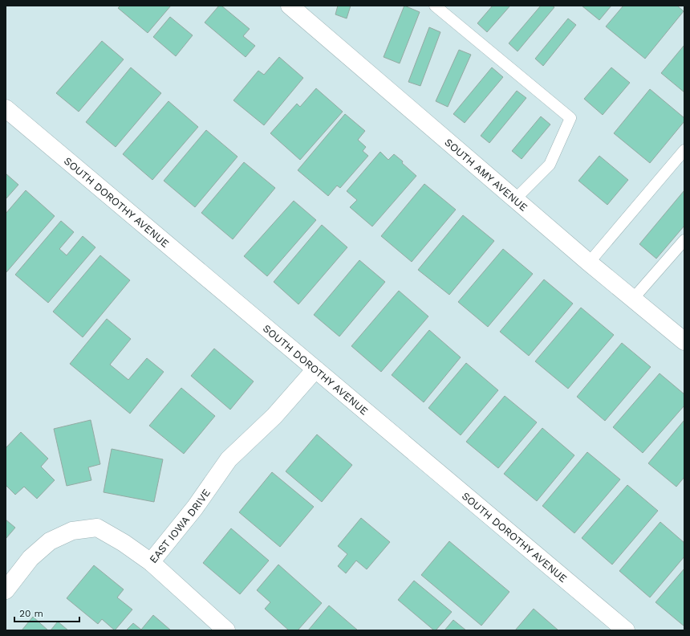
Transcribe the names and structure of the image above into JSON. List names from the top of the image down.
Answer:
{
  "streets": {
    "street": ["SOUTH AMY AVENUE", "SOUTH DOROTHY AVENUE", "EAST IOWA DRIVE"]
  },
  "crossings": [
    ["SOUTH DOROTHY AVENUE", "EAST IOWA DRIVE"]
  ],
  "scale_bar": "20 m"
}
